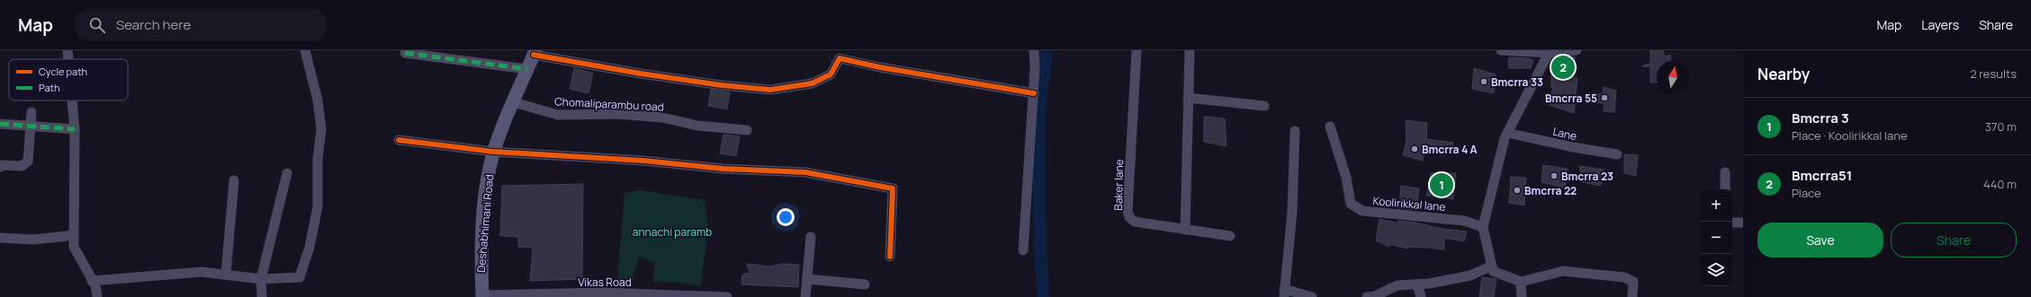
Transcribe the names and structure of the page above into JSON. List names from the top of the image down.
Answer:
{
  "streets": {
    "street": [
      "Chomaliparambu road",
      "Lane",
      "Baker lane",
      "Koolirikkal lane",
      "Deshabhimani Road",
      "Vikas Road"
    ]
  },
  "crossings": [
    ["Chomaliparambu road", "Deshabhimani Road"],
    ["Deshabhimani Road", "Vikas Road"]
  ],
  "parks": ["annachi paramb"],
  "places": [
    "Bmcrra 33",
    "Bmcrra 55",
    "Bmcrra 4 A",
    "Bmcrra 23",
    "Bmcrra 22"
  ],
  "legend": ["Cycle path", "Path"],
  "north": "top",
  "page": {
    "header": "Map",
    "search": "Search here",
    "nav": ["Map", "Layers", "Share"],
    "heading": ["Nearby", "2 results"],
    "pins": ["2", "1"],
    "list": [
      {
        "mark": "1",
        "name": "Bmcrra 3",
        "note": "Place · Koolirikkal lane",
        "value": "370 m"
      },
      {
        "mark": "2",
        "name": "Bmcrra51",
        "note": "Place",
        "value": "440 m"
      }
    ],
    "map_buttons": ["+", "−"],
    "buttons": ["Save", "Share"]
  }
}
